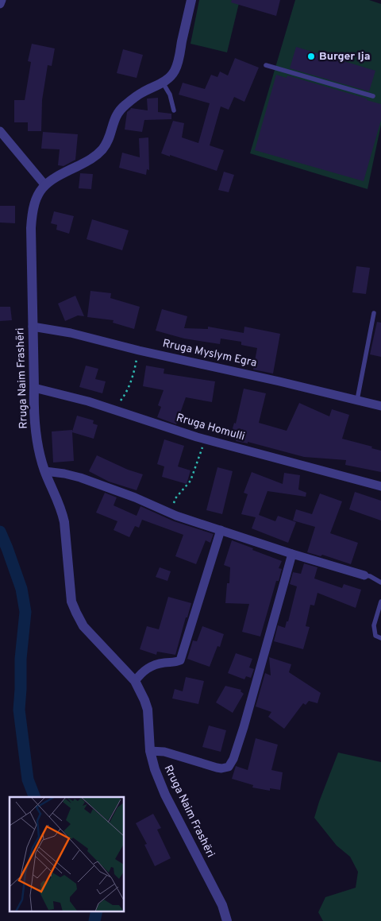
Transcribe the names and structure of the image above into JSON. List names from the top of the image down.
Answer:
{
  "streets": {
    "street": ["Rruga Myslym Egra", "Rruga Naim Frashëri", "Rruga Homulli"]
  },
  "crossings": [
    ["Rruga Myslym Egra", "Rruga Naim Frashëri"],
    ["Rruga Naim Frashëri", "Rruga Homulli"]
  ],
  "places": ["Burger Ija"]
}
